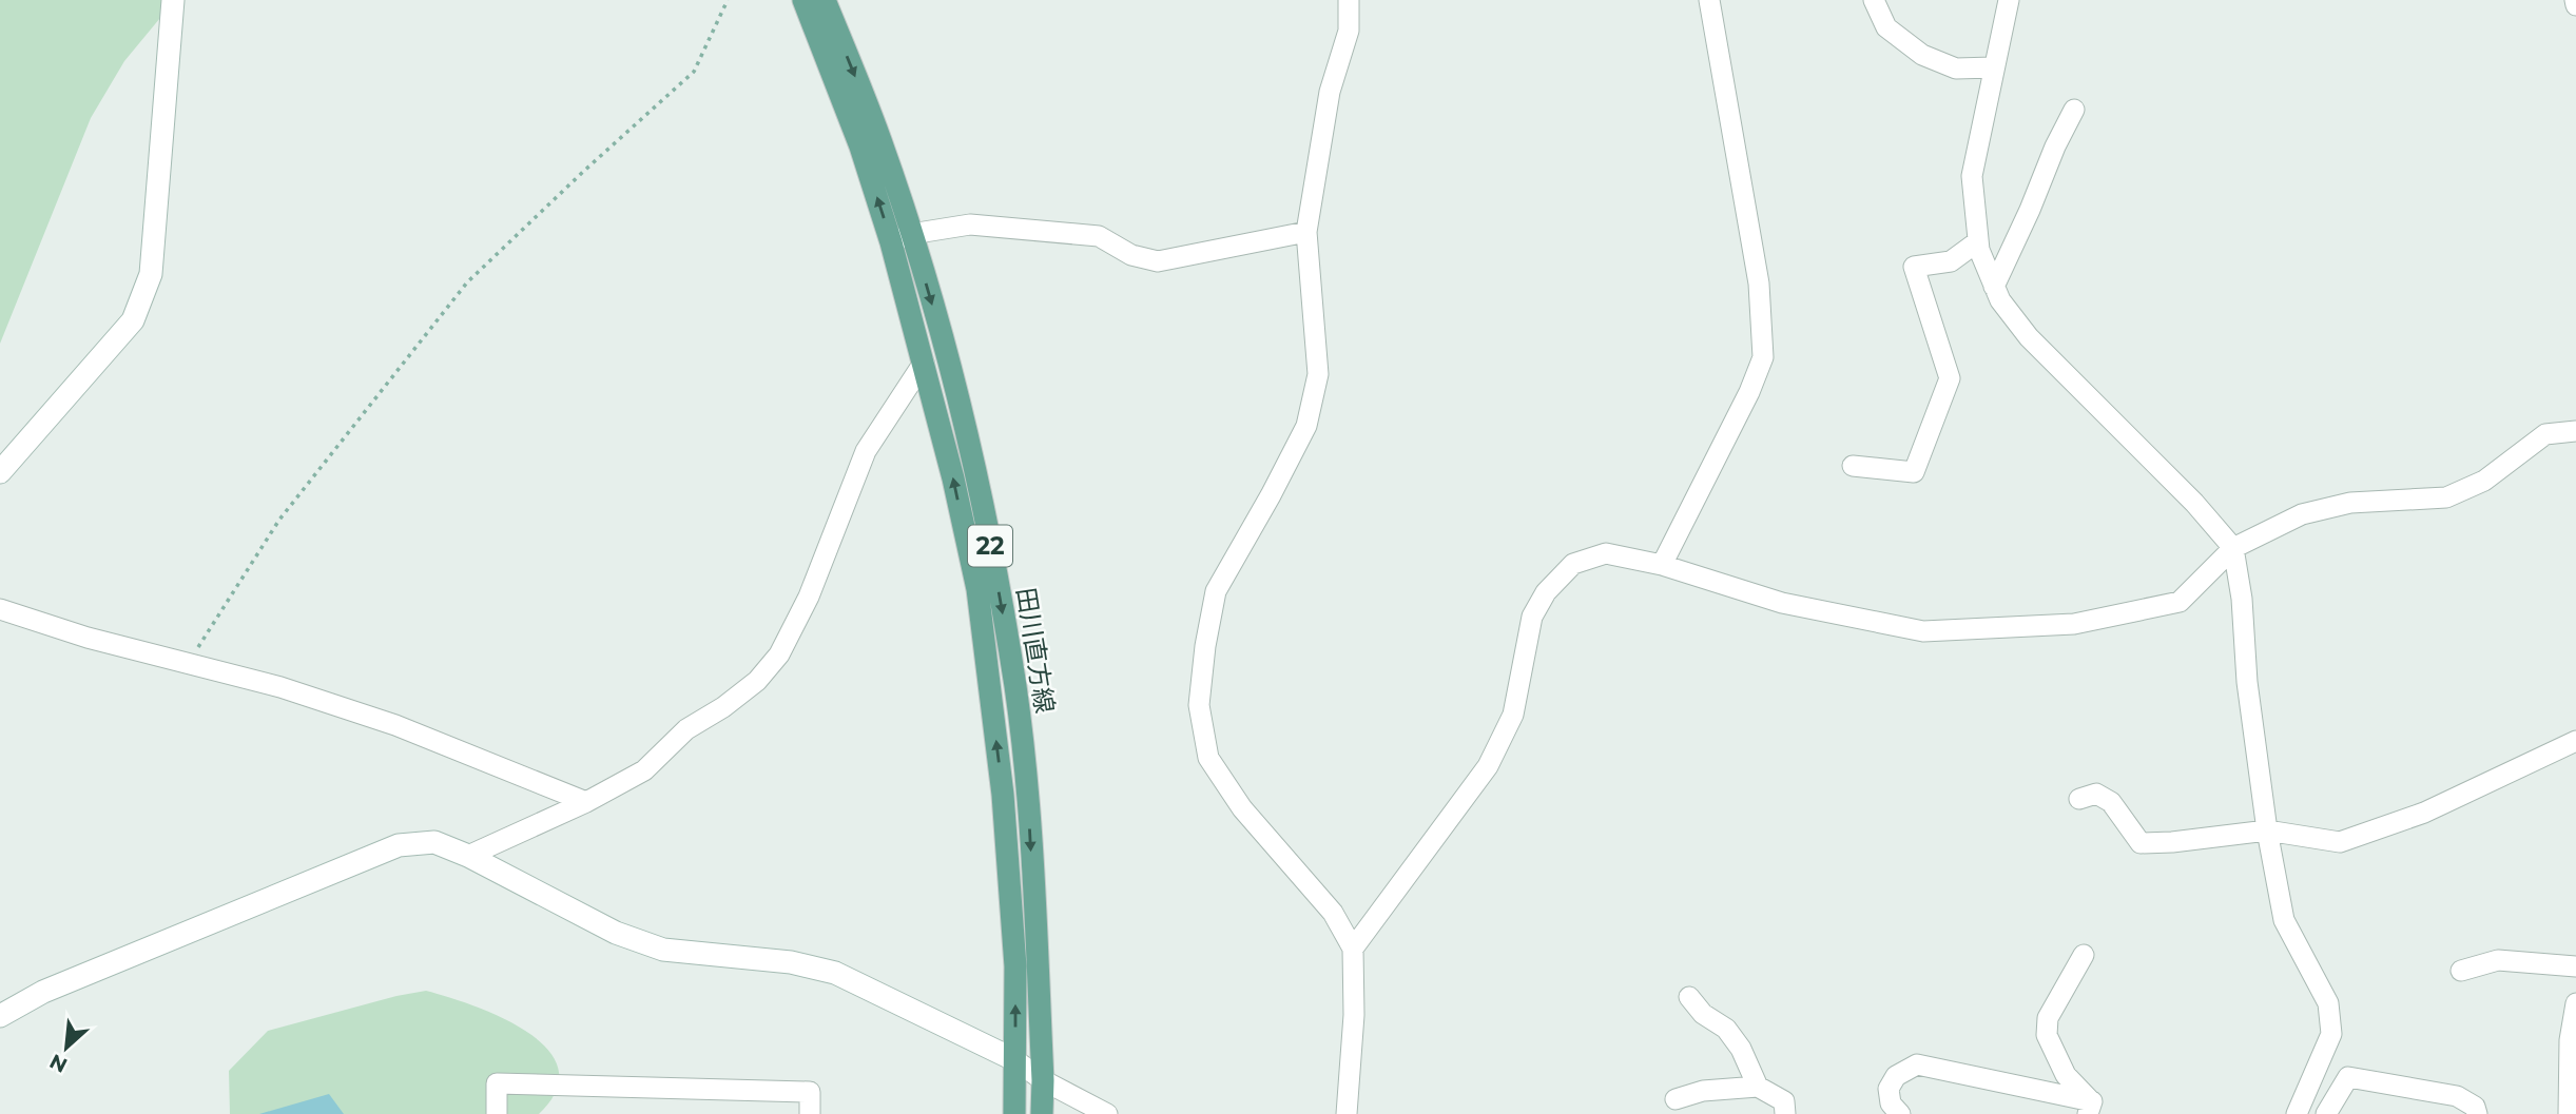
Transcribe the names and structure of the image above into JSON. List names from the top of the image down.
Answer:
{
  "streets": {
    "main road": ["22", "田川直方線"]
  },
  "north": "bottom left"
}
